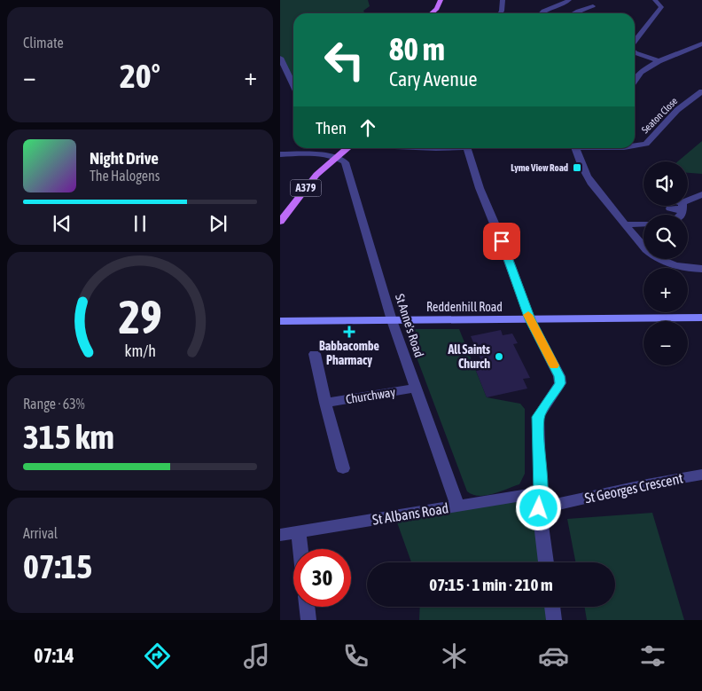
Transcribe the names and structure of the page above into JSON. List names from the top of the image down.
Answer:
{
  "streets": {
    "main road": ["A379"],
    "street": [
      "Seaton Close",
      "Reddenhill Road",
      "St Anne's Road",
      "Churchway",
      "St Georges Crescent",
      "St Albans Road"
    ]
  },
  "crossings": [
    ["A379", "St Anne's Road"],
    ["Reddenhill Road", "St Anne's Road"],
    ["St Anne's Road", "Churchway"],
    ["St Anne's Road", "St Albans Road"]
  ],
  "places": {
    "transit": ["Lyme View Road"],
    "health": ["Babbacombe Pharmacy"],
    "other": ["All Saints Church"]
  },
  "page": {
    "tile": [
      "Climate",
      ["Range · 63%", "315 km"],
      ["Arrival", "07:15"]
    ],
    "turn": ["80 m", "Cary Avenue"],
    "heat": ["−", "20°", "+"],
    "then": "Then",
    "song": ["Night Drive", "The Halogens"],
    "map_buttons": ["+", "−"],
    "limit": "30",
    "trip": "07:15 · 1 min · 210 m",
    "tabs": "07:14",
    "gauge": ["29", "km/h"]
  }
}
